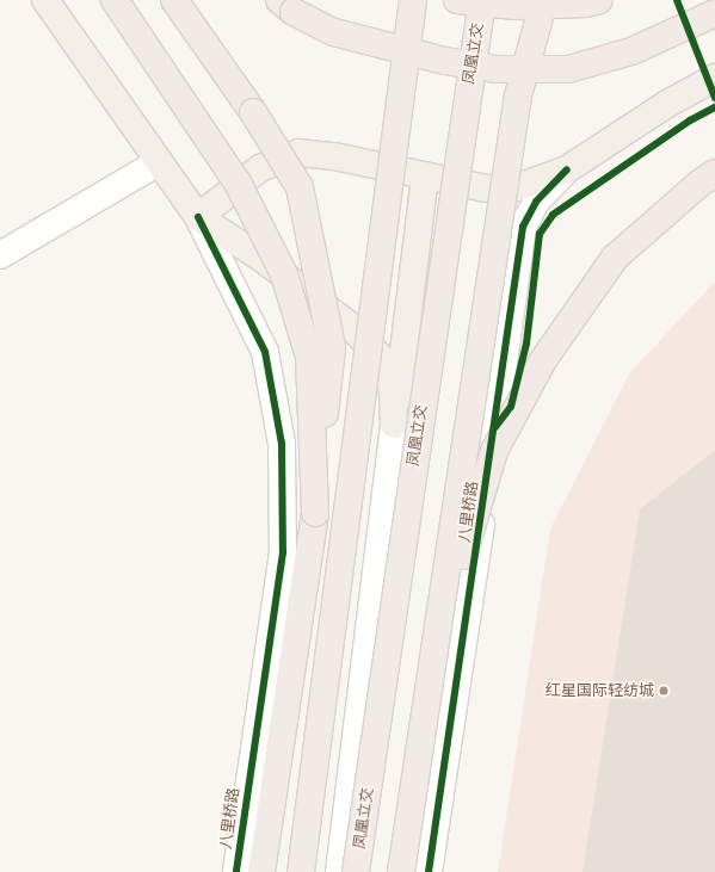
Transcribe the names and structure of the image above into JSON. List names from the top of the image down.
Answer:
{
  "streets": {
    "highway": ["凤凰立交"],
    "street": ["八里桥路"]
  },
  "places": ["红星国际轻纺城"]
}
